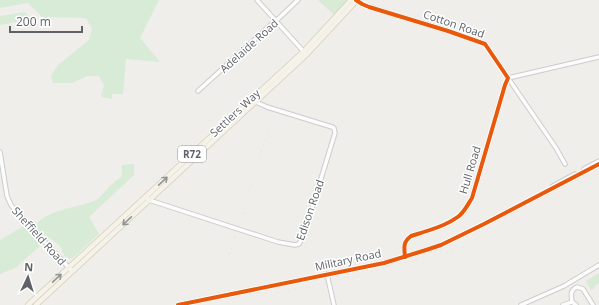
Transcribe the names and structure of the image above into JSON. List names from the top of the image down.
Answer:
{
  "streets": {
    "main road": ["Settlers Way", "R72"],
    "street": [
      "Cotton Road",
      "Adelaide Road",
      "Hull Road",
      "Edison Road",
      "Sheffield Road",
      "Military Road"
    ]
  },
  "crossings": [
    ["Cotton Road", "Settlers Way"],
    ["Cotton Road", "Hull Road"],
    ["Settlers Way", "Edison Road"],
    ["Settlers Way", "Sheffield Road"],
    ["Hull Road", "Military Road"]
  ],
  "scale_bar": "200 m",
  "north": "top"
}
